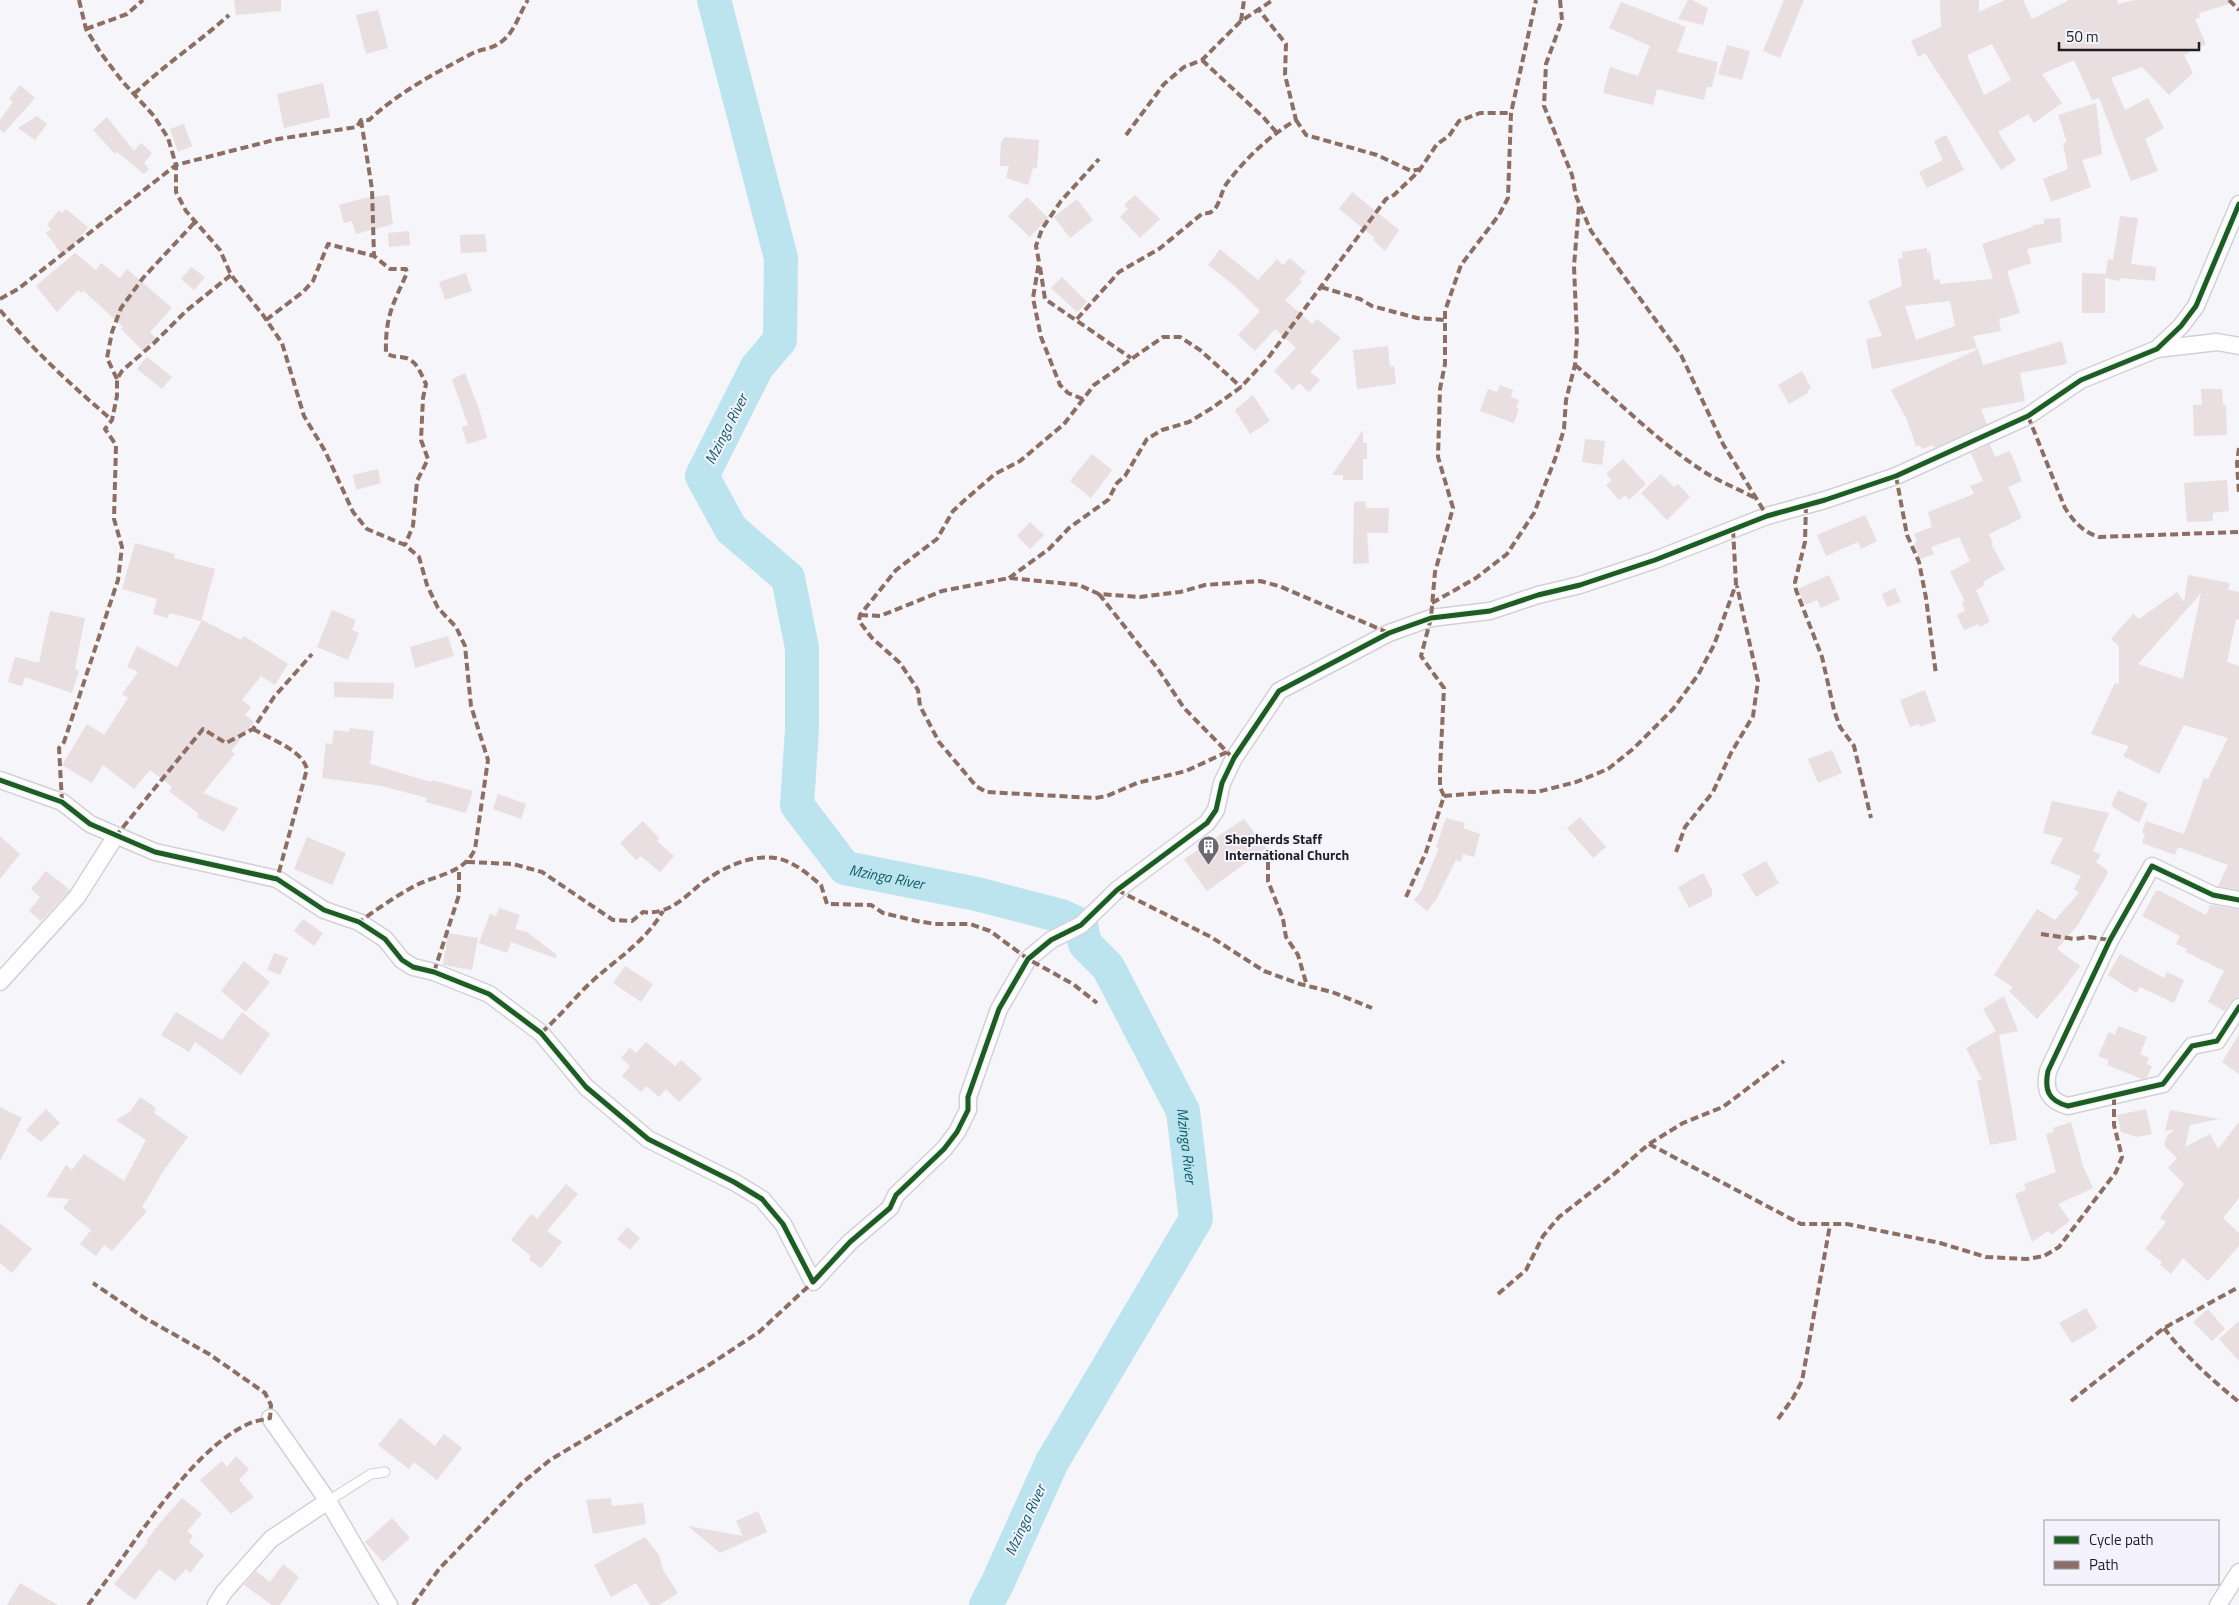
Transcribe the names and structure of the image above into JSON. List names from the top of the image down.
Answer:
{
  "water": ["Mzinga River"],
  "places": {
    "building": ["Shepherds Staff International Church"]
  },
  "legend": ["Cycle path", "Path"],
  "scale_bar": "50 m"
}
